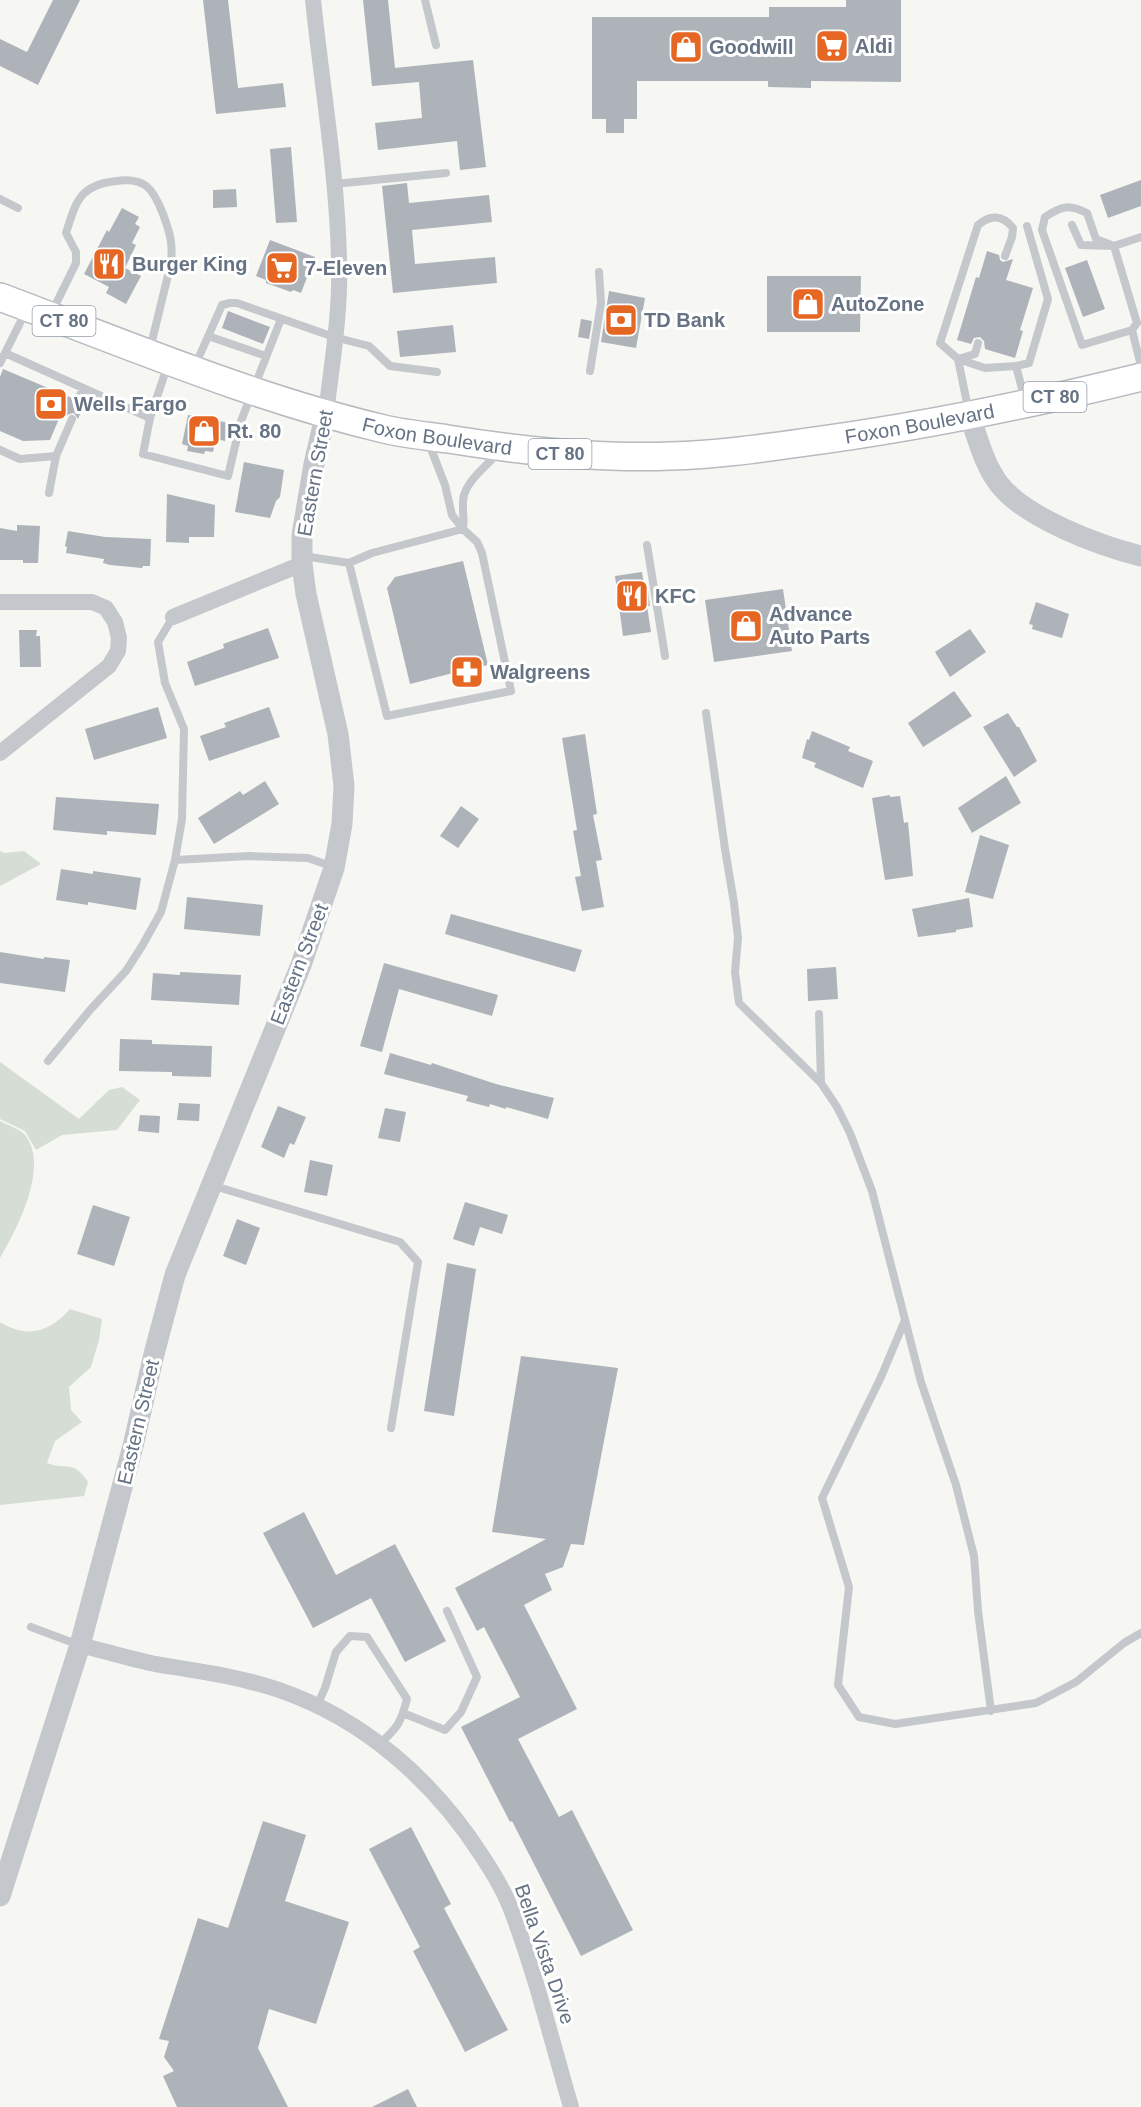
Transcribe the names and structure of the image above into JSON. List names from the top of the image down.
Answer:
{
  "streets": {
    "main road": ["CT 80", "Foxon Boulevard"],
    "street": ["Eastern Street", "Bella Vista Drive"]
  },
  "crossings": [
    ["Foxon Boulevard", "Eastern Street"],
    ["Eastern Street", "Bella Vista Drive"]
  ],
  "places": {
    "supermarket": ["Aldi", "7-Eleven"],
    "shop": [
      "Goodwill",
      "AutoZone",
      "Rt. 80",
      "Advance Auto Parts"
    ],
    "restaurant": ["Burger King", "KFC"],
    "bank": ["TD Bank", "Wells Fargo"],
    "pharmacy": ["Walgreens"]
  }
}
